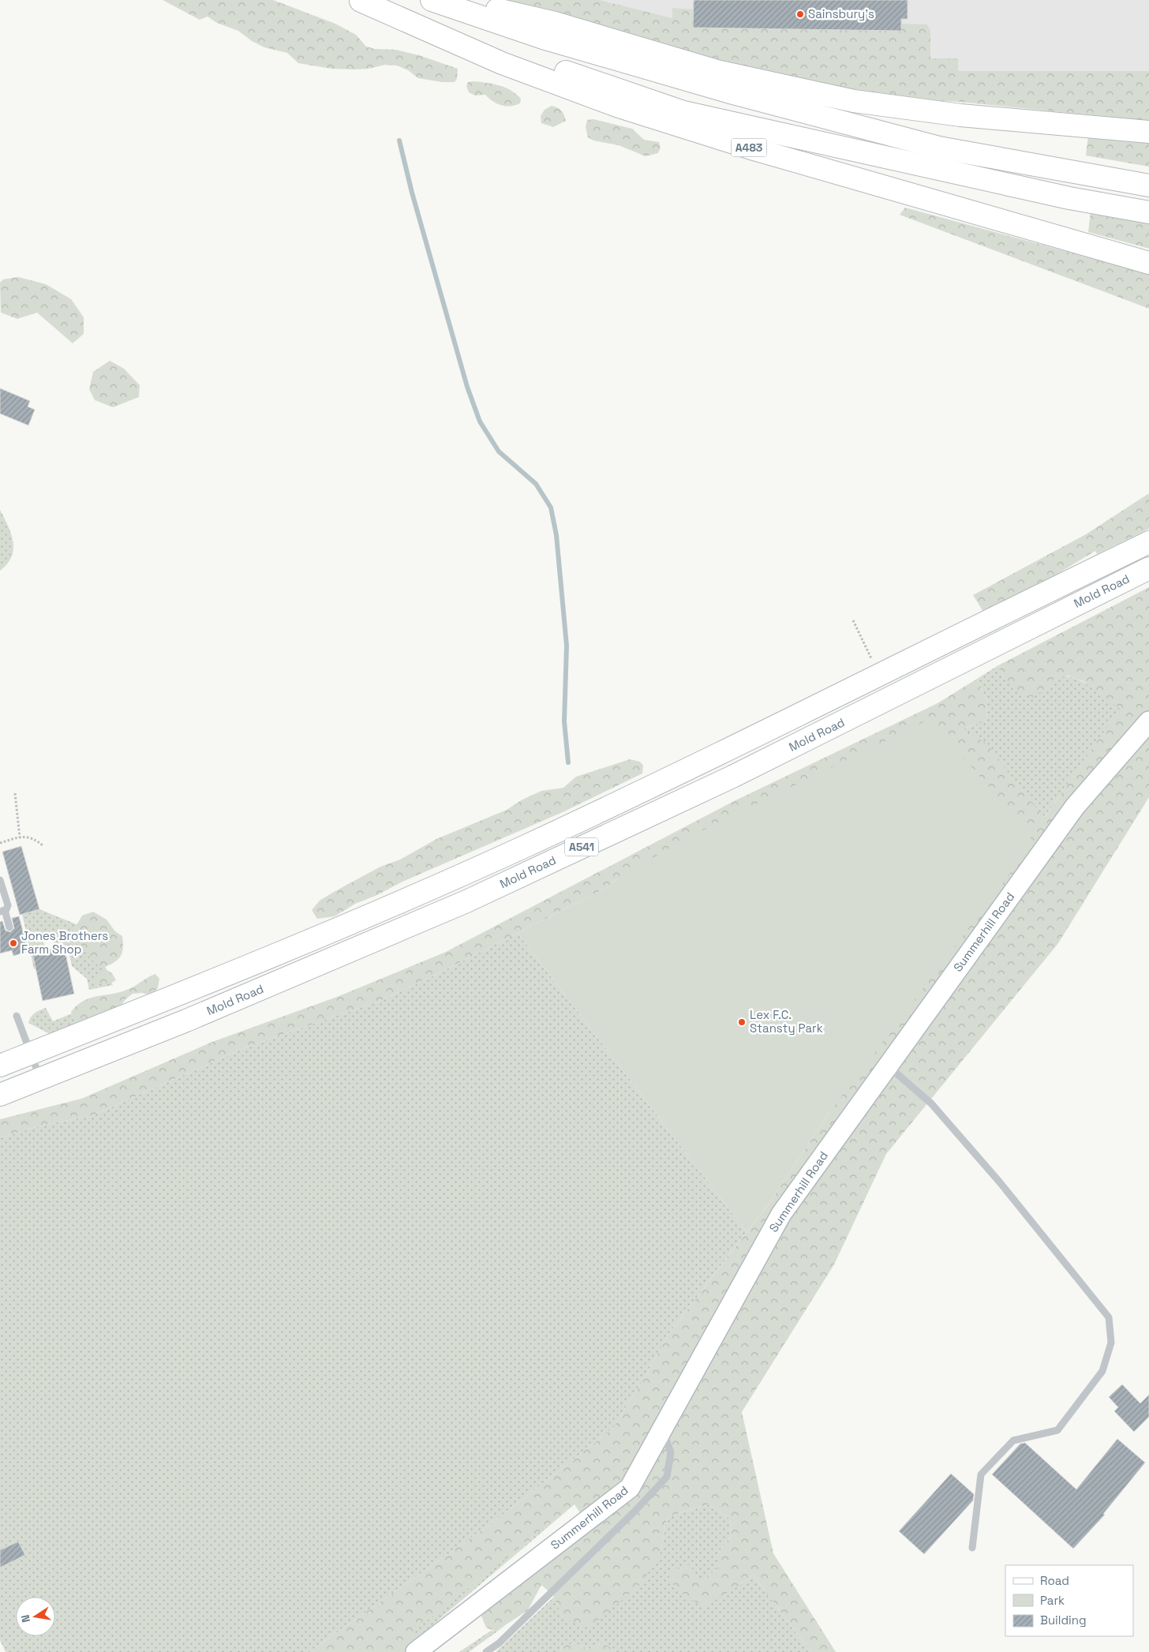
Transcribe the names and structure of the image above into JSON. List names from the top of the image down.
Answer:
{
  "streets": {
    "main road": ["A483", "Mold Road", "A541"],
    "street": ["Summerhill Road"]
  },
  "places": ["Sainsbury's", "Jones Brothers Farm Shop", "Lex F.C. Stansty Park"],
  "legend": ["Road", "Park", "Building"],
  "north": "left"
}
